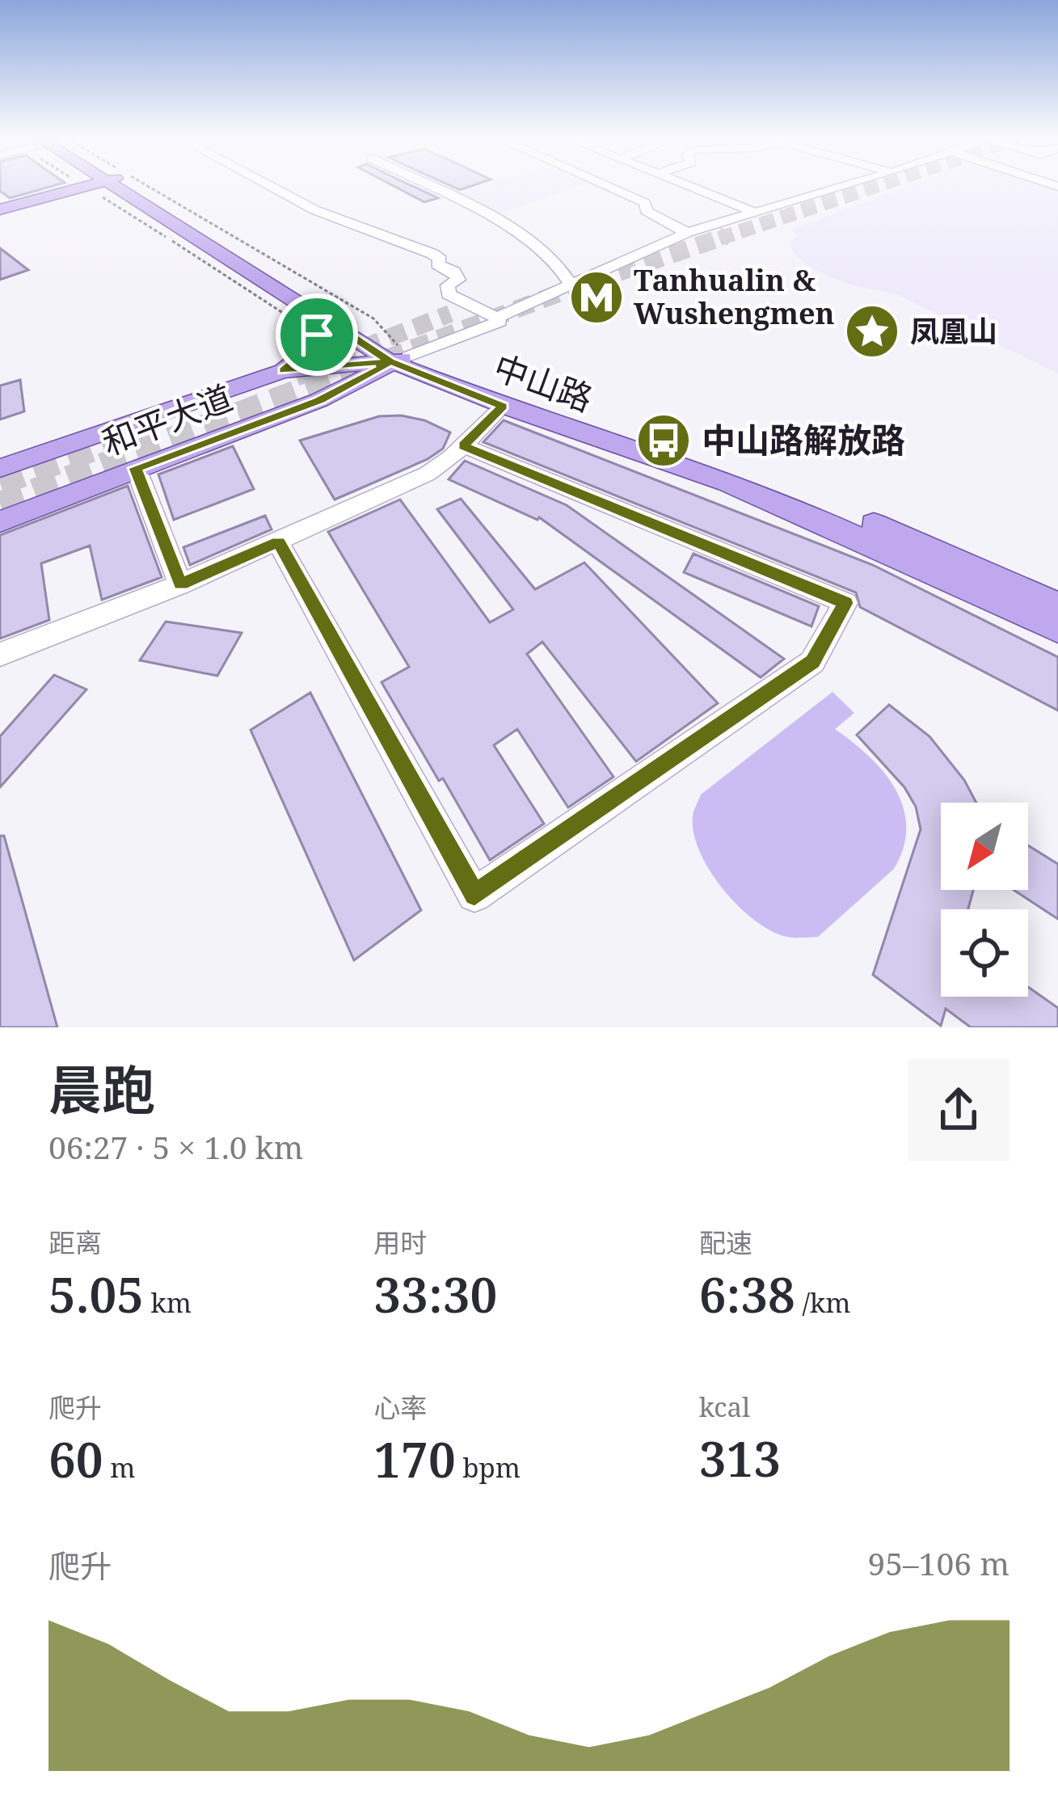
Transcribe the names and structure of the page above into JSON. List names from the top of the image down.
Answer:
{
  "streets": {
    "main road": ["中山路", "和平大道"]
  },
  "crossings": [
    ["中山路", "和平大道"]
  ],
  "places": {
    "metro station": ["Tanhualin & Wushengmen"],
    "place": ["凤凰山"],
    "bus stop": ["中山路解放路"]
  },
  "north": "bottom left",
  "page": {
    "heading": ["晨跑", "06:27 · 5 × 1.0 km"],
    "stats": [
      ["距离", "5.05 km"],
      ["用时", "33:30"],
      ["配速", "6:38 /km"],
      ["爬升", "60 m"],
      ["心率", "170 bpm"],
      ["kcal", "313"]
    ],
    "chart": ["爬升", "95–106 m"]
  }
}
